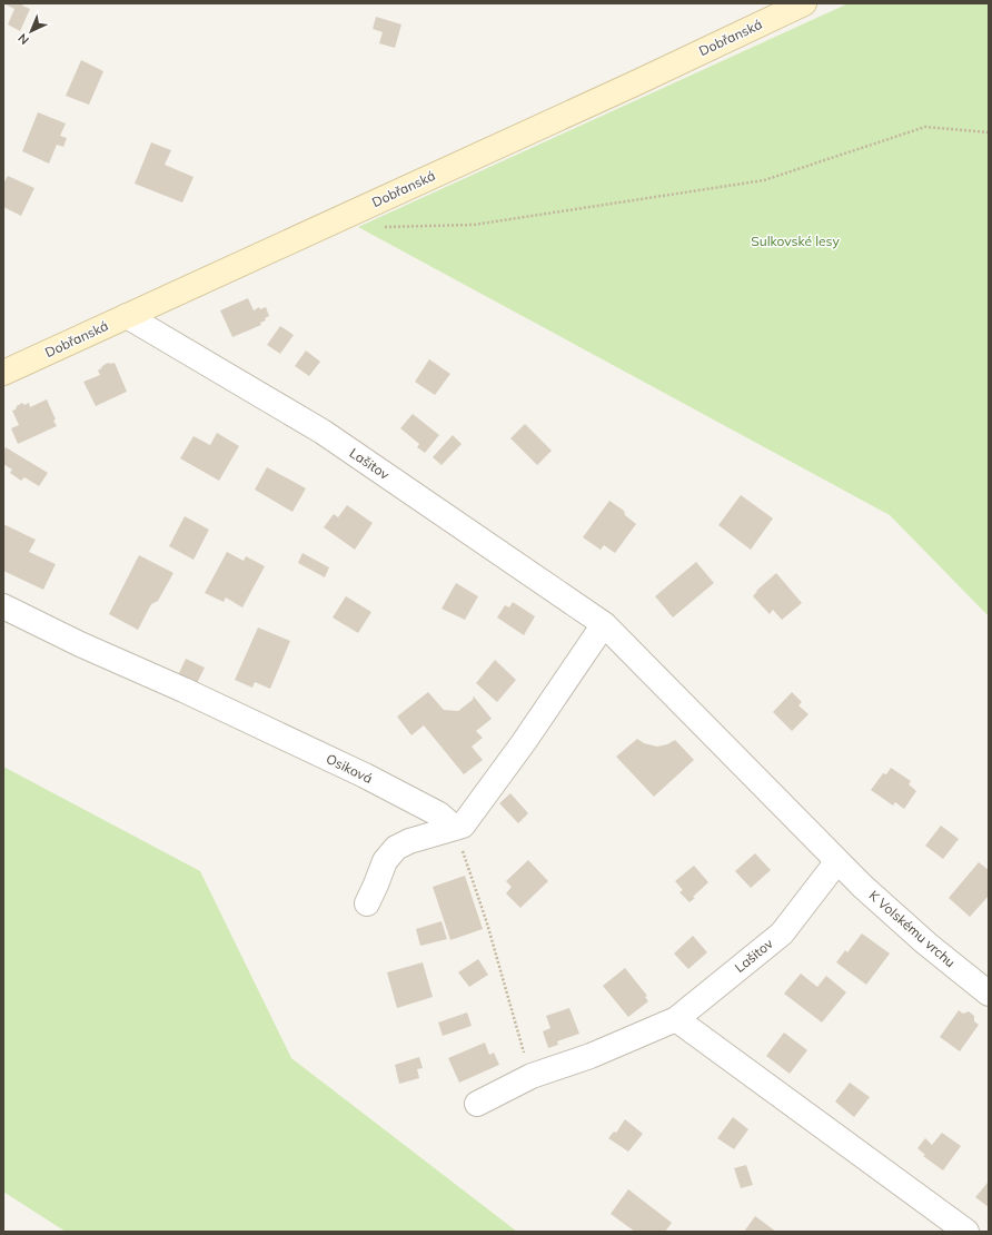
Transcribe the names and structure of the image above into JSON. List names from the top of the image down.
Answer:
{
  "streets": {
    "street": [
      "Dobřanská",
      "Lašitov",
      "Osiková",
      "K Volskému vrchu"
    ]
  },
  "crossings": [
    ["Dobřanská", "Lašitov"],
    ["Lašitov", "K Volskému vrchu"]
  ],
  "parks": ["Sulkovské lesy"],
  "north": "bottom left"
}
